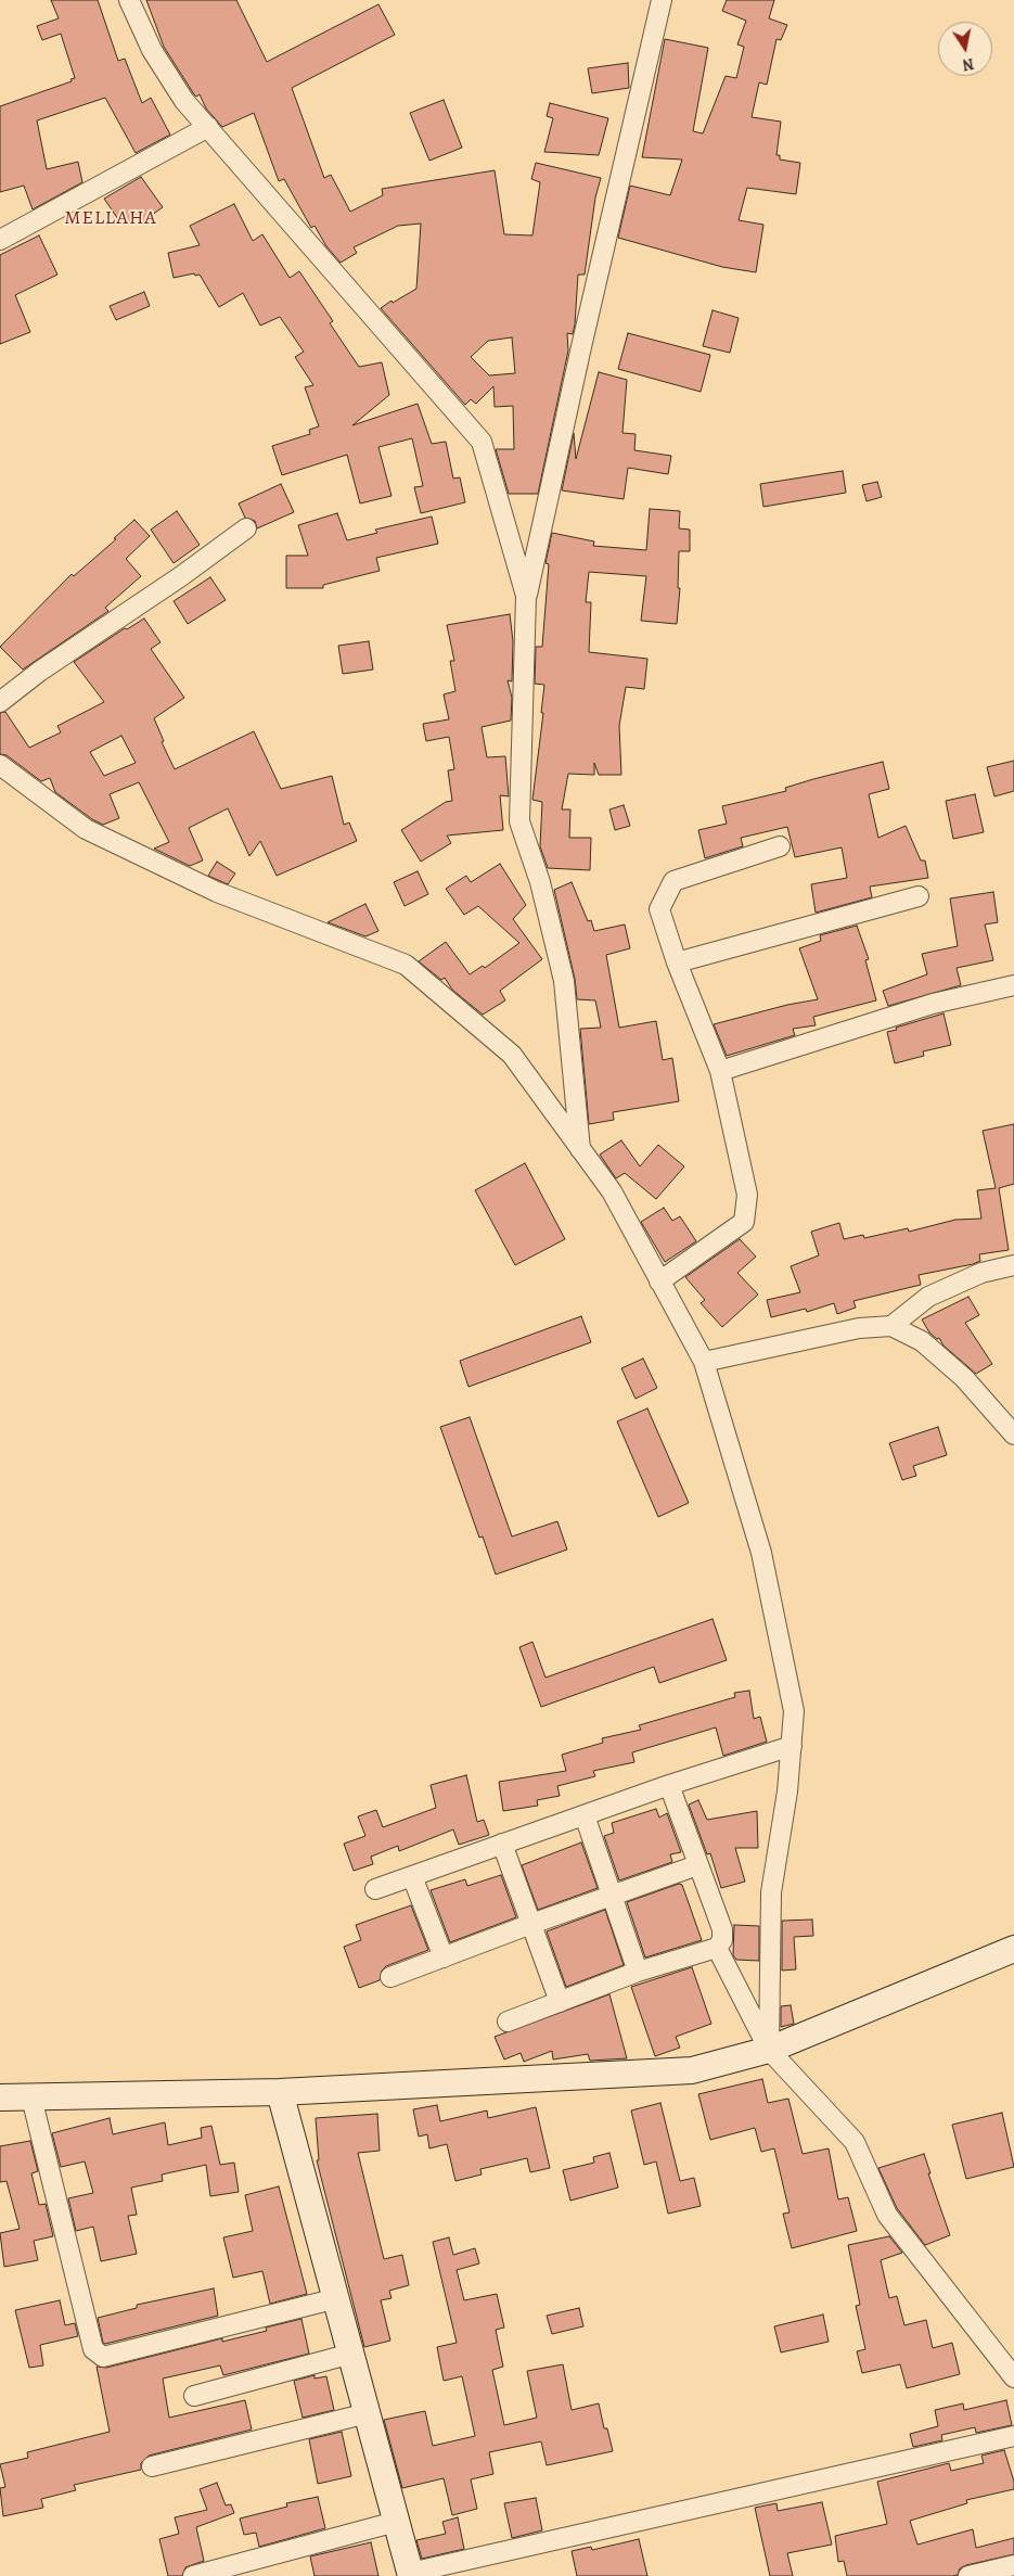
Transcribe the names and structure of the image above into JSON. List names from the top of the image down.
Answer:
{
  "districts": ["MELLAHA"],
  "north": "bottom"
}
